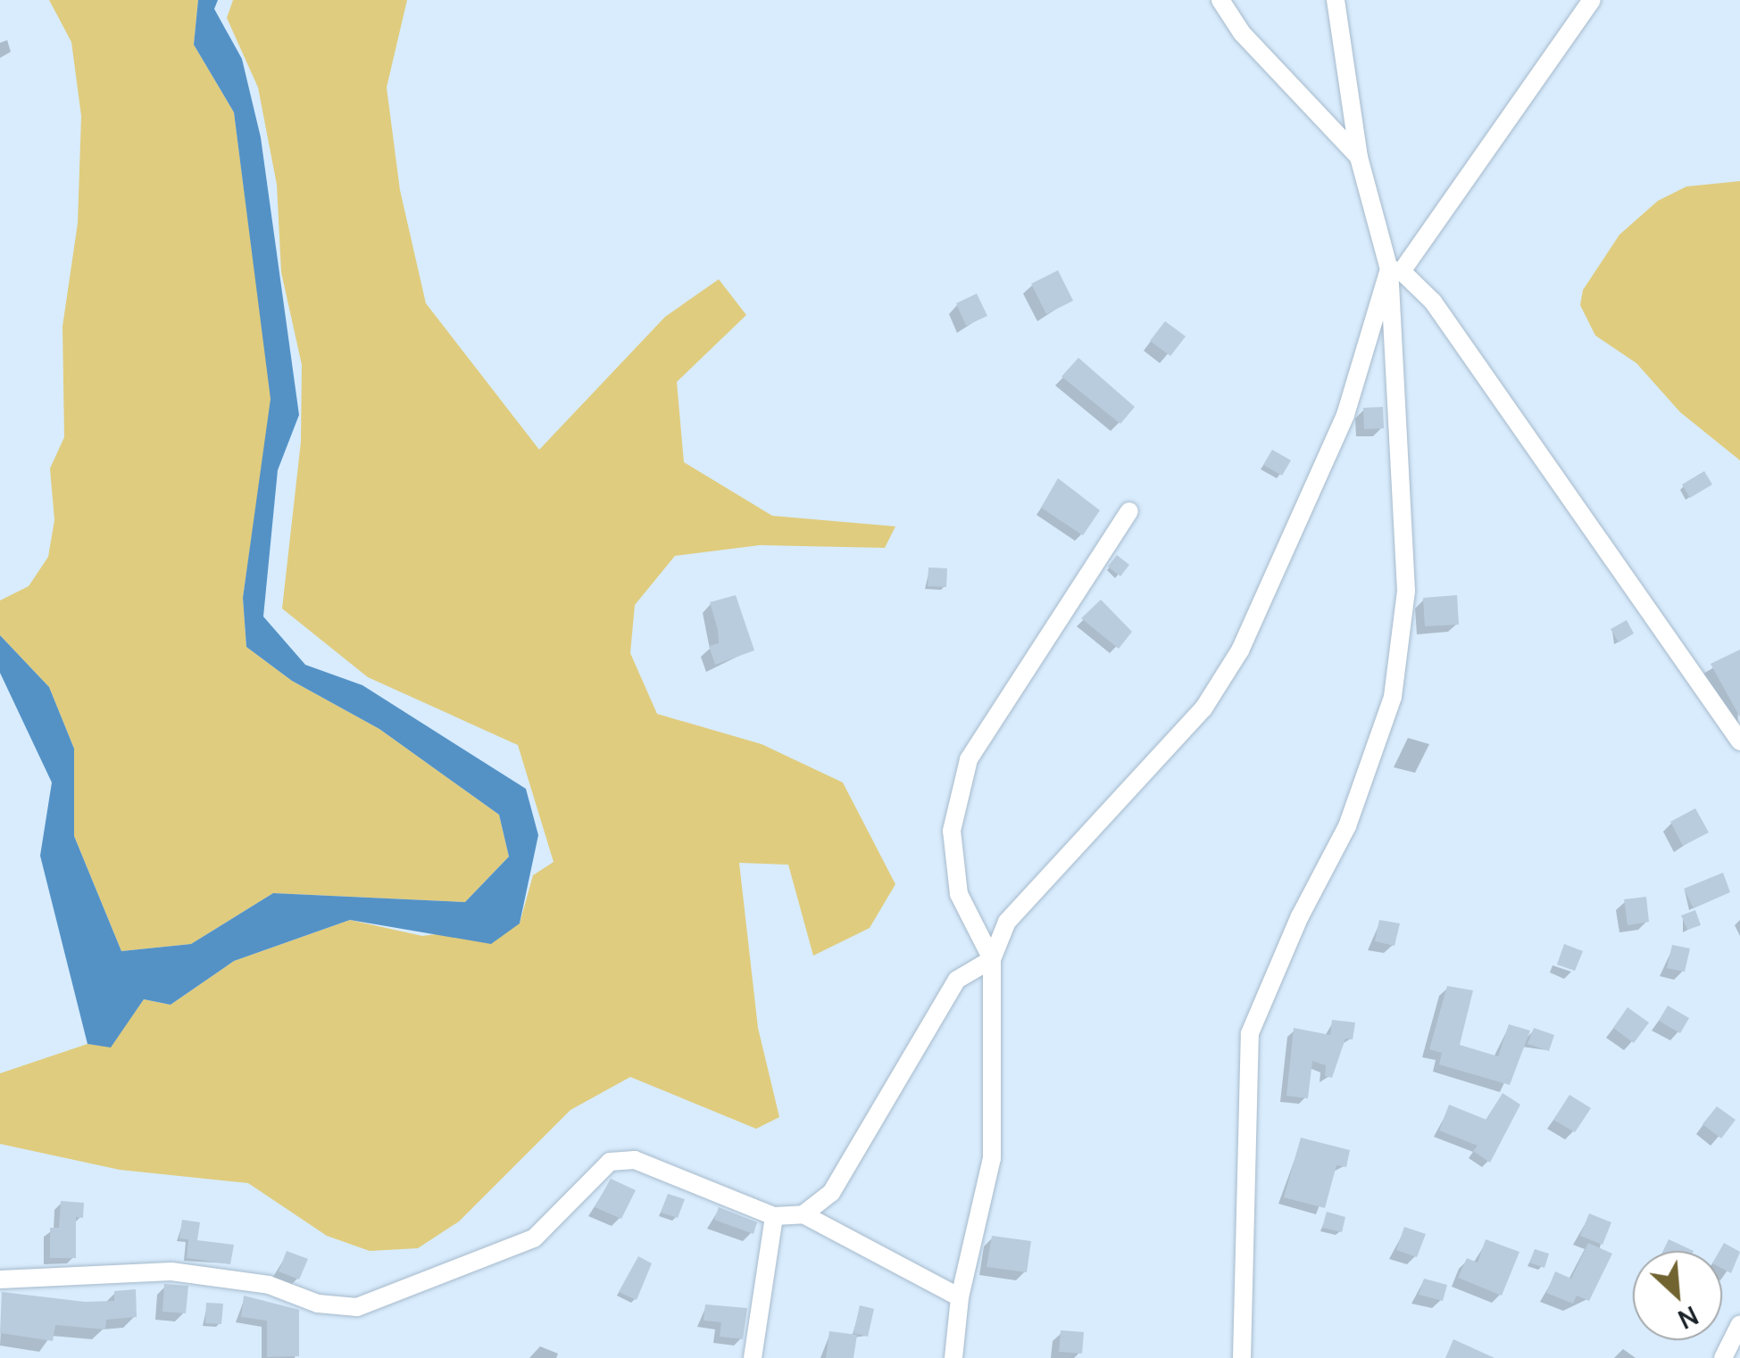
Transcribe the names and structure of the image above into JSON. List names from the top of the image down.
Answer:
{
  "north": "bottom right"
}
